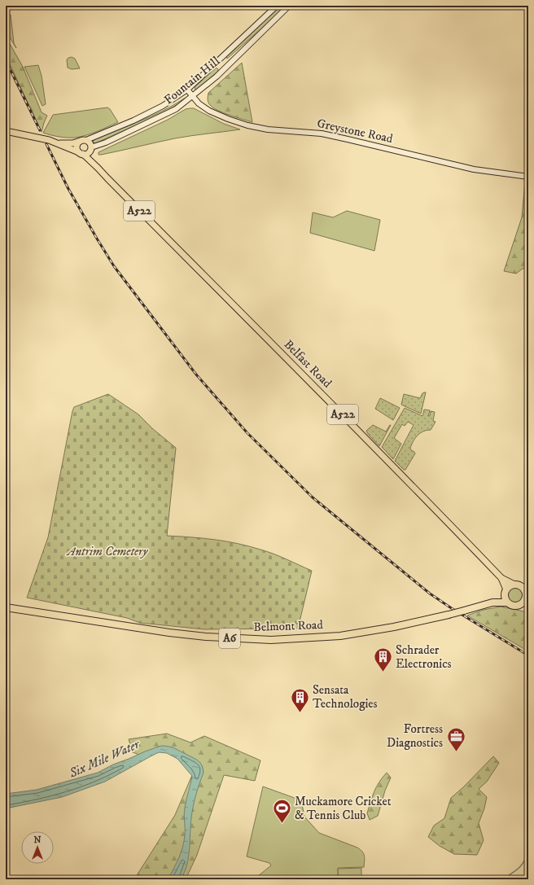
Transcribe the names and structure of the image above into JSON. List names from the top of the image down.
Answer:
{
  "streets": {
    "highway": ["Belmont Road", "A6"],
    "main road": [
      "Fountain Hill",
      "Greystone Road",
      "A522",
      "Belfast Road"
    ]
  },
  "crossings": [
    ["Fountain Hill", "Greystone Road"],
    ["Fountain Hill", "A522"],
    ["Fountain Hill", "Belfast Road"],
    ["A522", "Belfast Road"],
    ["Belfast Road", "Belmont Road"],
    ["Belfast Road", "A6"],
    ["Belmont Road", "A6"]
  ],
  "water": ["Six Mile Water"],
  "parks": ["Antrim Cemetery"],
  "places": {
    "building": ["Schrader Electronics", "Sensata Technologies"],
    "office": ["Fortress Diagnostics"],
    "sports": ["Muckamore Cricket & Tennis Club"]
  },
  "north": "top"
}
